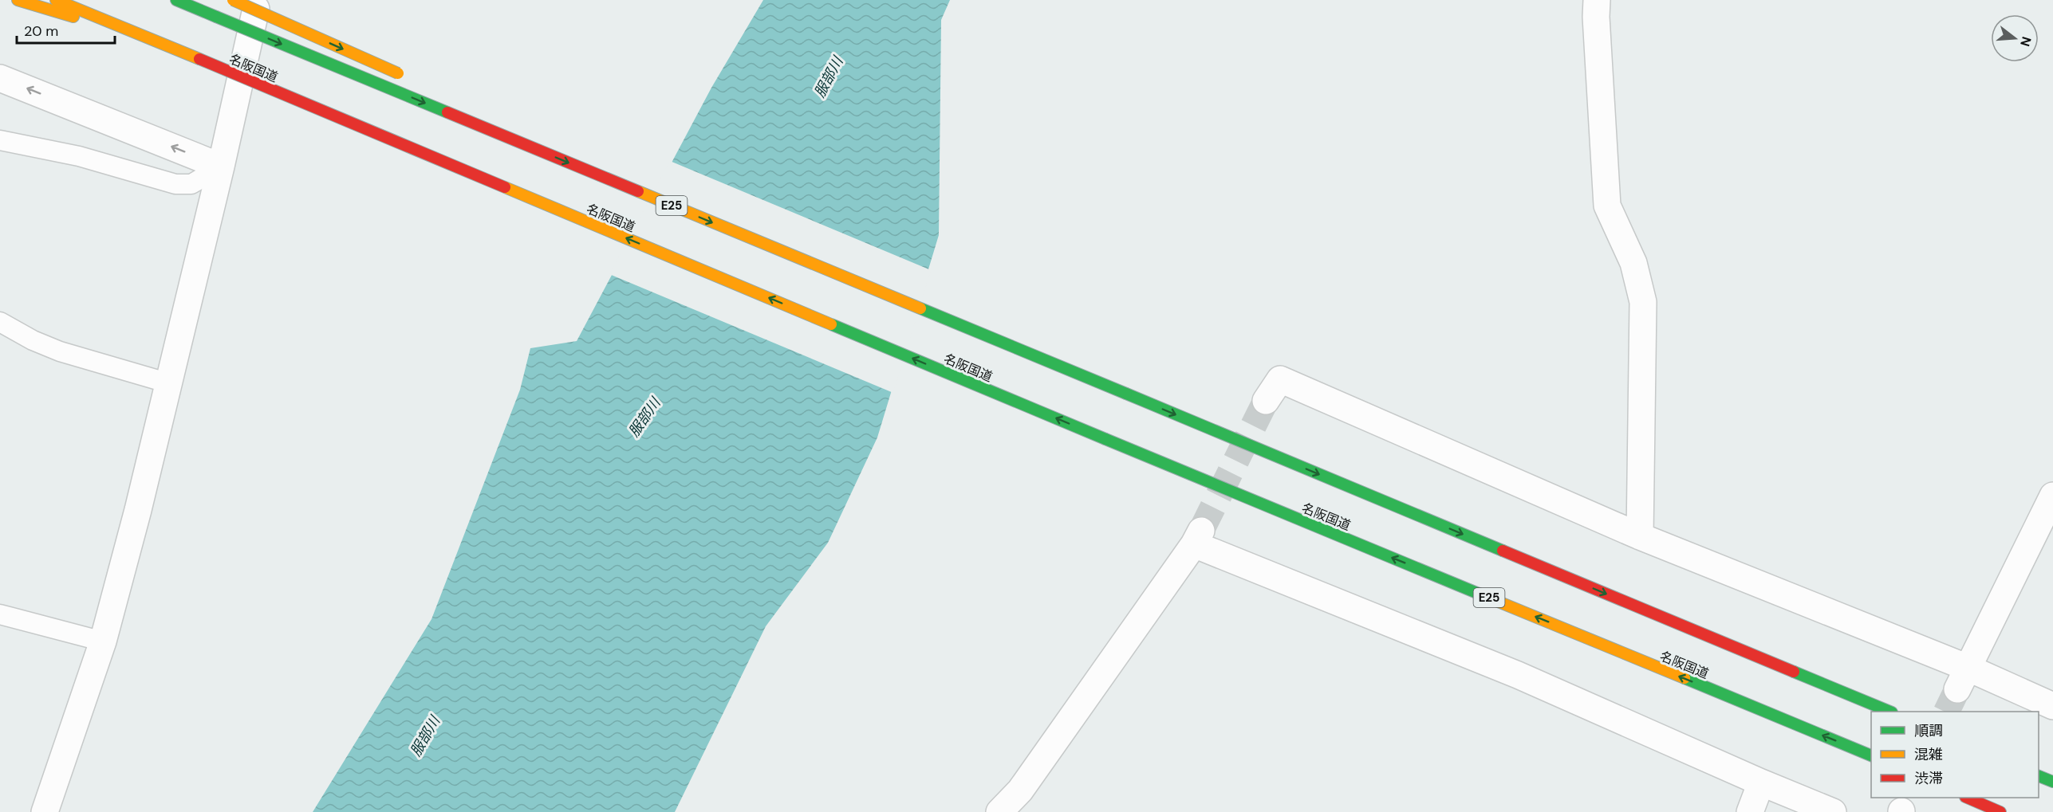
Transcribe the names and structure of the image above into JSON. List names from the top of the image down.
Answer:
{
  "streets": {
    "highway": ["名阪国道", "E25"]
  },
  "water": ["服部川"],
  "legend": ["順調", "混雑", "渋滞"],
  "scale_bar": "20 m",
  "north": "right"
}
